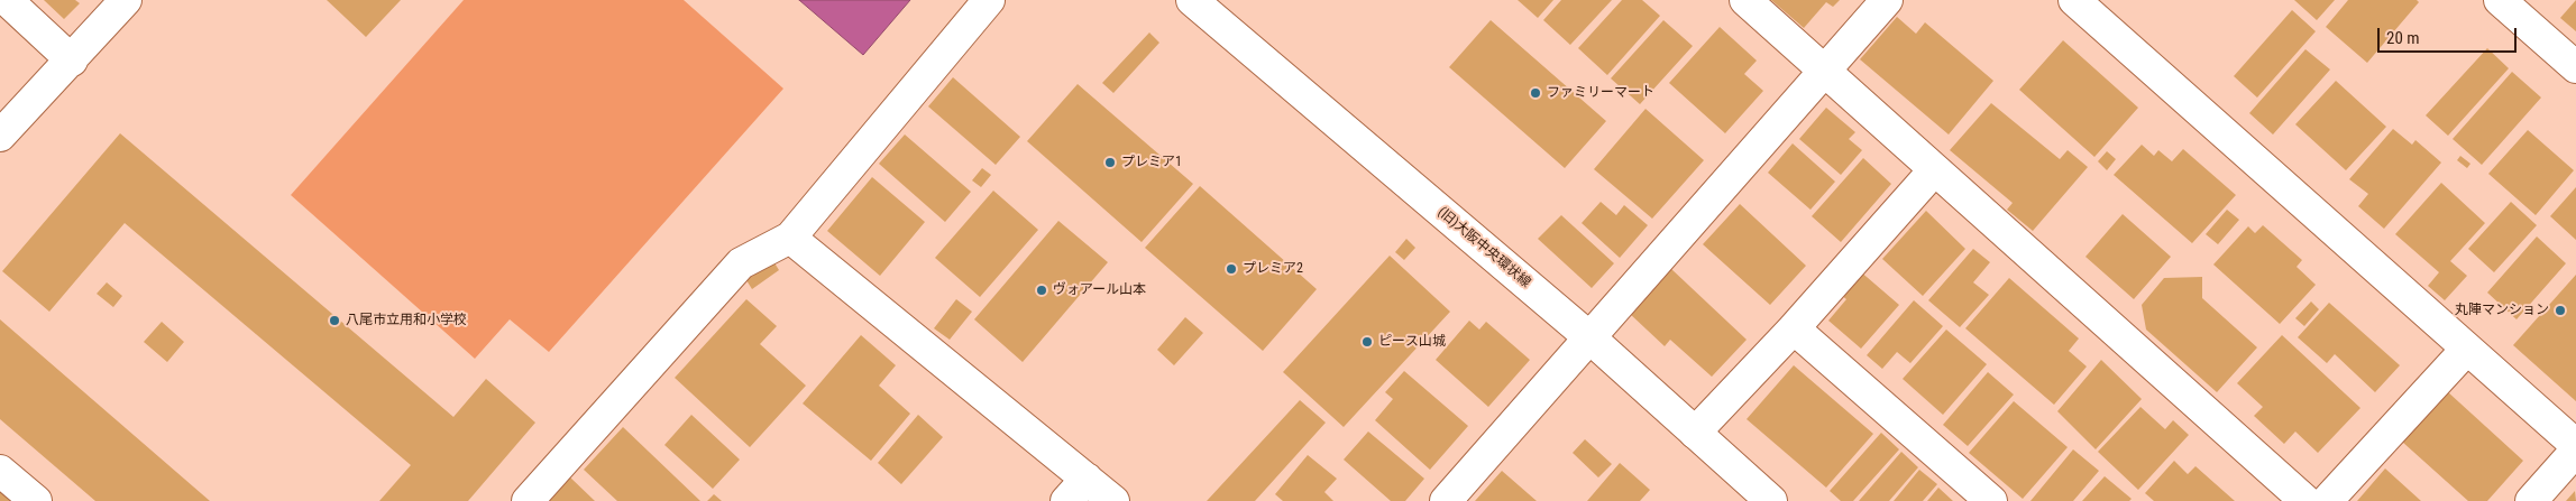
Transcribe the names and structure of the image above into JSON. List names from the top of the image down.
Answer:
{
  "streets": {
    "street": ["(旧)大阪中央環状線"]
  },
  "places": [
    "ファミリーマート",
    "プレミア1",
    "プレミア2",
    "ヴォアール山本",
    "丸陣マンション",
    "八尾市立用和小学校",
    "ピース山城"
  ],
  "scale_bar": "20 m"
}
